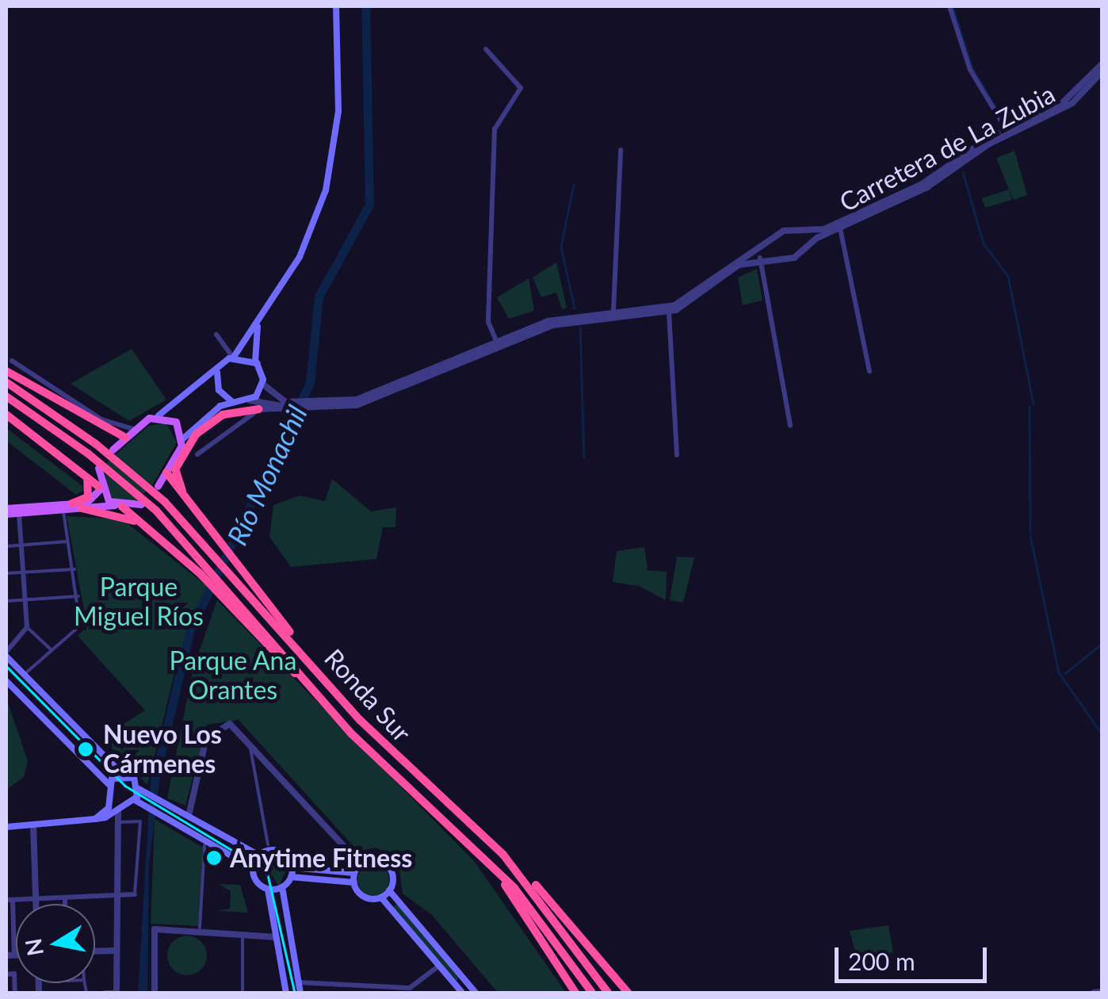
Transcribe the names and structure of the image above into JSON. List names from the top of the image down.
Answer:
{
  "streets": {
    "highway": ["Ronda Sur"],
    "street": ["Carretera de La Zubia"]
  },
  "water": ["Río Monachil"],
  "parks": ["Parque Miguel Ríos", "Parque Ana Orantes"],
  "places": ["Nuevo Los Cármenes", "Anytime Fitness"],
  "scale_bar": "200 m",
  "north": "left"
}
